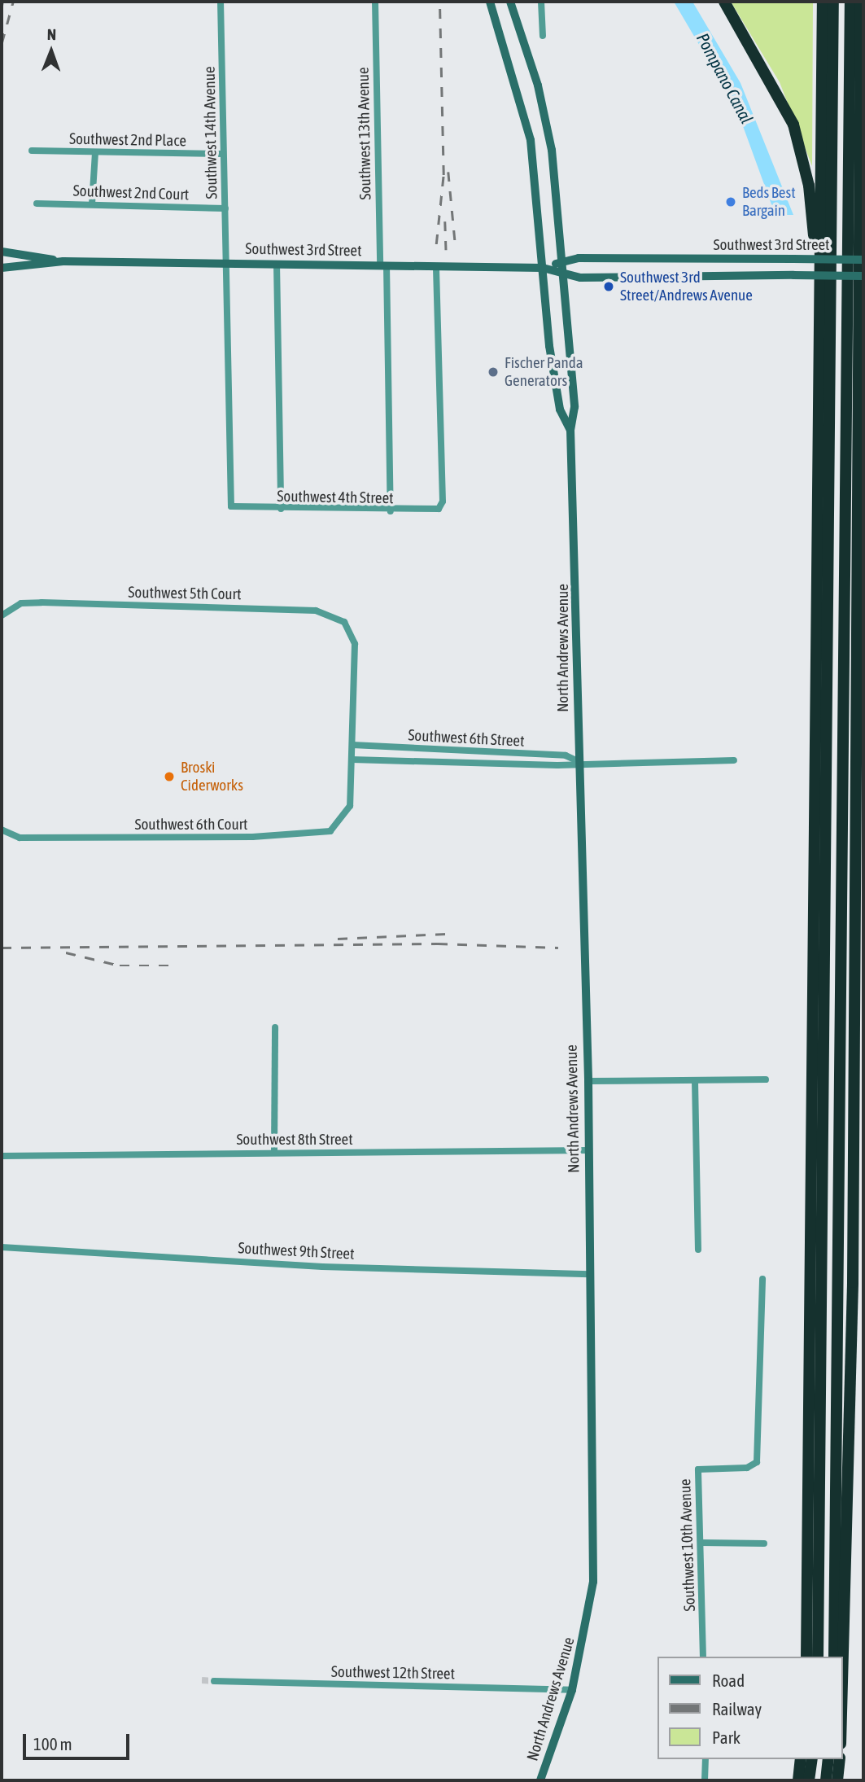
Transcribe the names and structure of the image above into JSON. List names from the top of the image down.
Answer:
{
  "streets": {
    "main road": ["Southwest 3rd Street", "North Andrews Avenue"],
    "street": [
      "Southwest 14th Avenue",
      "Southwest 13th Avenue",
      "Southwest 2nd Place",
      "Southwest 2nd Court",
      "Southwest 4th Street",
      "Southwest 5th Court",
      "Southwest 6th Street",
      "Southwest 6th Court",
      "Southwest 8th Street",
      "Southwest 9th Street",
      "Southwest 10th Avenue",
      "Southwest 12th Street"
    ]
  },
  "crossings": [
    ["Southwest 14th Avenue", "Southwest 2nd Place"],
    ["Southwest 14th Avenue", "Southwest 2nd Court"],
    ["Southwest 14th Avenue", "Southwest 3rd Street"],
    ["Southwest 14th Avenue", "Southwest 4th Street"],
    ["Southwest 13th Avenue", "Southwest 3rd Street"],
    ["Southwest 13th Avenue", "Southwest 4th Street"],
    ["Southwest 3rd Street", "Southwest 4th Street"],
    ["Southwest 3rd Street", "North Andrews Avenue"],
    ["Southwest 5th Court", "Southwest 6th Street"],
    ["North Andrews Avenue", "Southwest 6th Street"],
    ["North Andrews Avenue", "Southwest 8th Street"],
    ["North Andrews Avenue", "Southwest 9th Street"],
    ["North Andrews Avenue", "Southwest 12th Street"],
    ["Southwest 6th Street", "Southwest 6th Court"]
  ],
  "water": ["Pompano Canal"],
  "places": [
    "Beds Best Bargain",
    "Southwest 3rd Street/Andrews Avenue",
    "Fischer Panda Generators",
    "Broski Ciderworks"
  ],
  "legend": ["Road", "Railway", "Park"],
  "scale_bar": "100 m",
  "north": "top"
}
